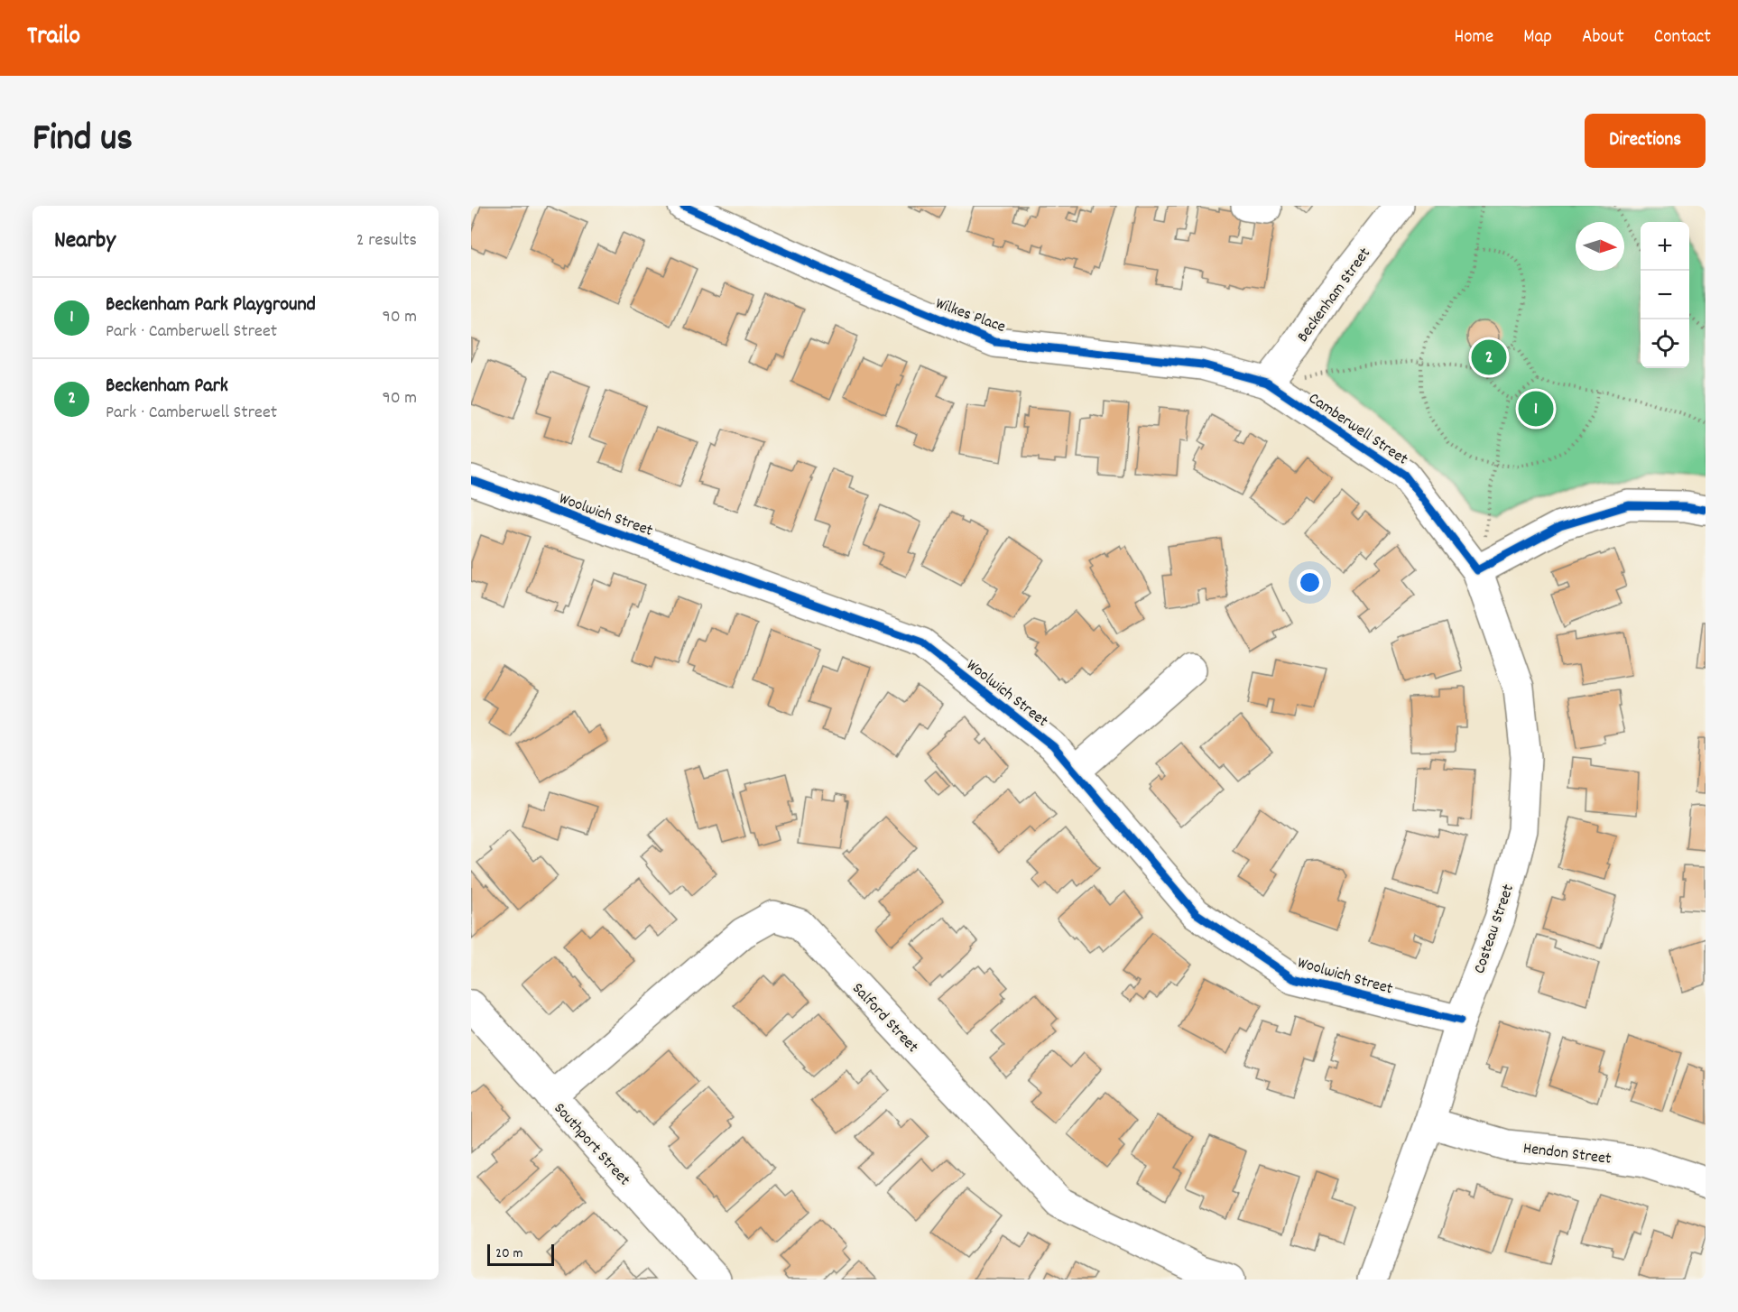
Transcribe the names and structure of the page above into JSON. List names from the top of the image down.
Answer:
{
  "streets": {
    "street": [
      "Beckenham Street",
      "Wilkes Place",
      "Camberwell Street",
      "Woolwich Street",
      "Costeau Street",
      "Salford Street",
      "Southport Street",
      "Hendon Street"
    ]
  },
  "crossings": [
    ["Beckenham Street", "Wilkes Place"],
    ["Beckenham Street", "Camberwell Street"],
    ["Wilkes Place", "Camberwell Street"],
    ["Camberwell Street", "Costeau Street"],
    ["Woolwich Street", "Costeau Street"],
    ["Costeau Street", "Hendon Street"],
    ["Salford Street", "Southport Street"]
  ],
  "scale_bar": "20 m",
  "north": "right",
  "page": {
    "header": "Trailo",
    "nav": [
      "Home",
      "Map",
      "About",
      "Contact"
    ],
    "title": "Find us",
    "buttons": "Directions",
    "heading": ["Nearby", "2 results"],
    "map_buttons": ["+", "−"],
    "list": [
      {
        "mark": "1",
        "name": "Beckenham Park Playground",
        "note": "Park · Camberwell Street",
        "value": "90 m"
      },
      {
        "mark": "2",
        "name": "Beckenham Park",
        "note": "Park · Camberwell Street",
        "value": "90 m"
      }
    ],
    "pins": ["2", "1"],
    "scale": "20 m"
  }
}
